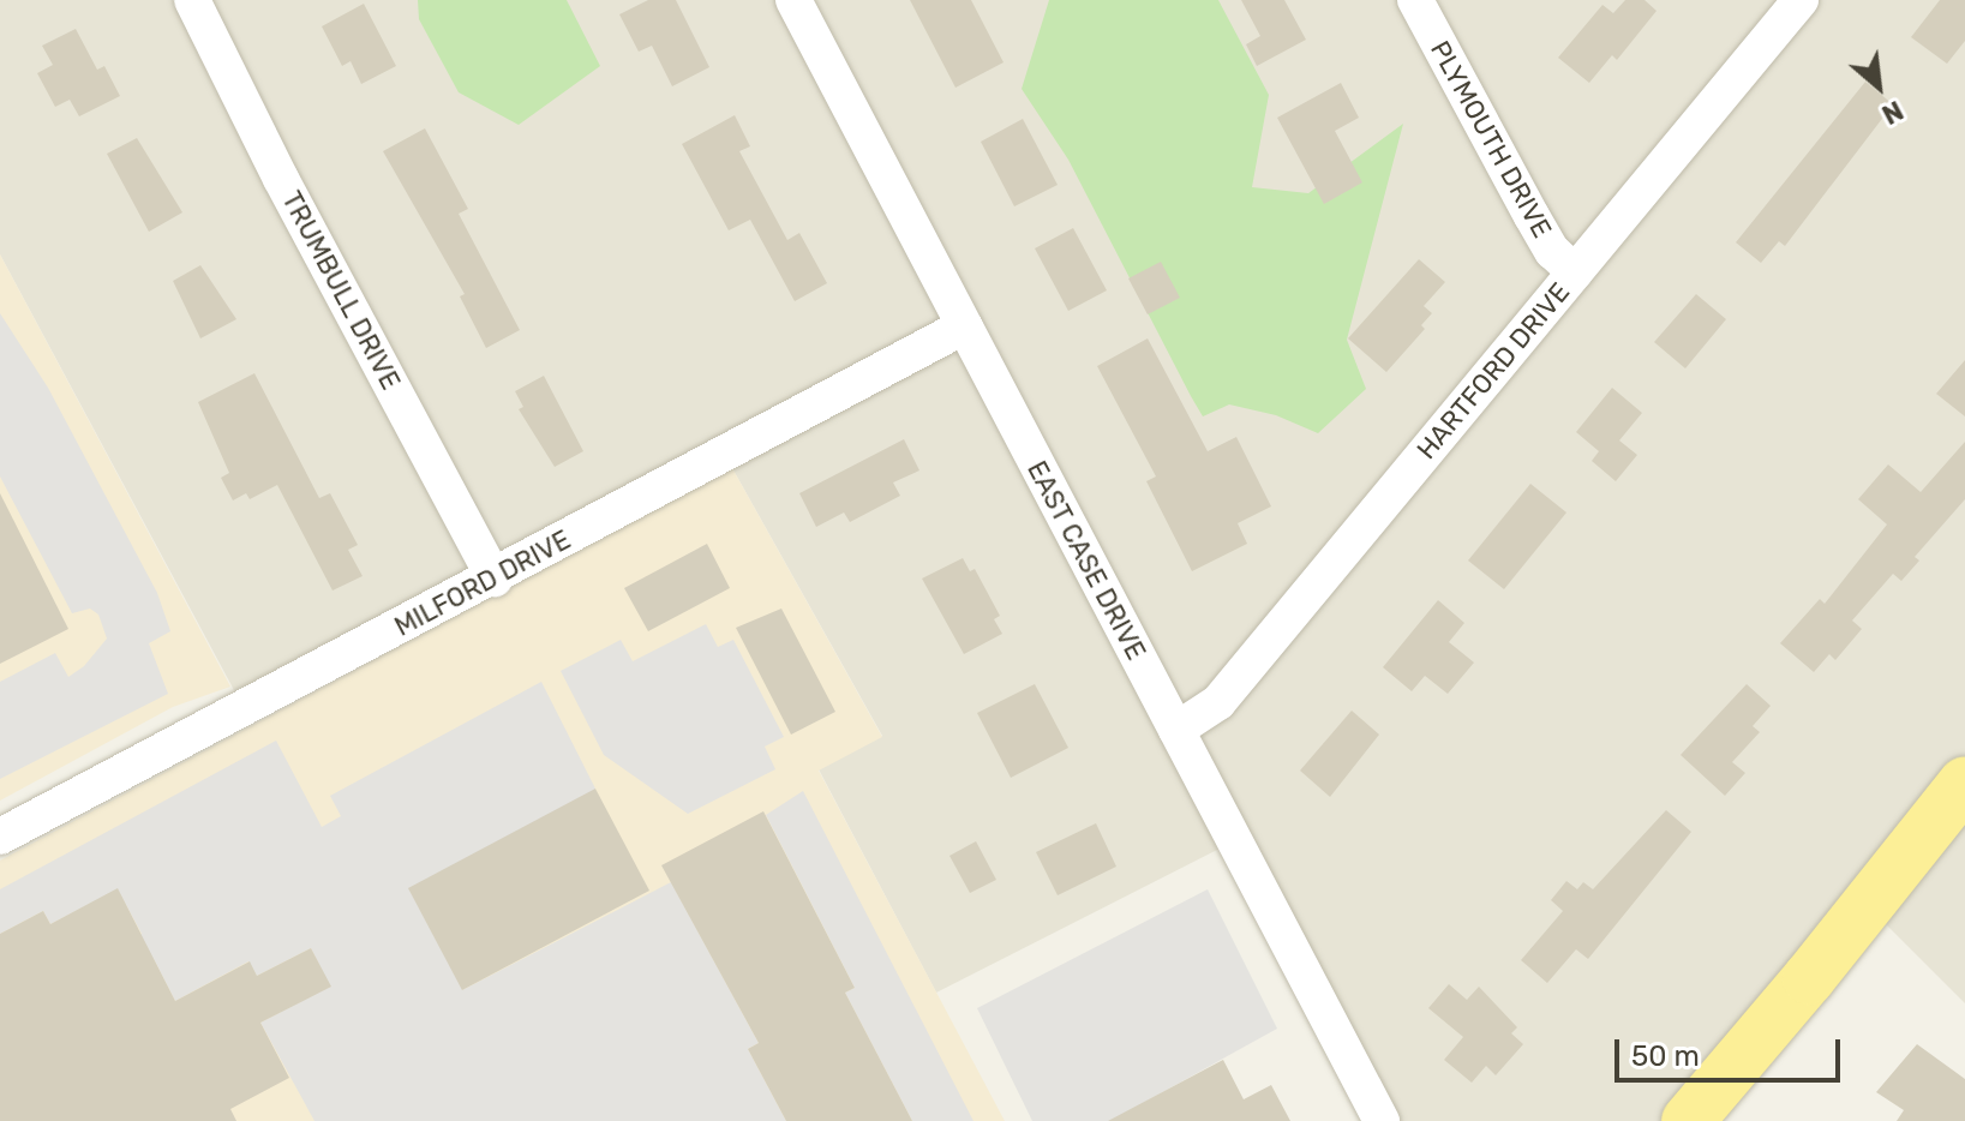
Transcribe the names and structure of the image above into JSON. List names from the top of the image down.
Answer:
{
  "streets": {
    "street": [
      "PLYMOUTH DRIVE",
      "TRUMBULL DRIVE",
      "HARTFORD DRIVE",
      "EAST CASE DRIVE",
      "MILFORD DRIVE"
    ]
  },
  "crossings": [
    ["PLYMOUTH DRIVE", "HARTFORD DRIVE"],
    ["TRUMBULL DRIVE", "MILFORD DRIVE"],
    ["HARTFORD DRIVE", "EAST CASE DRIVE"],
    ["EAST CASE DRIVE", "MILFORD DRIVE"]
  ],
  "scale_bar": "50 m",
  "north": "bottom right"
}
